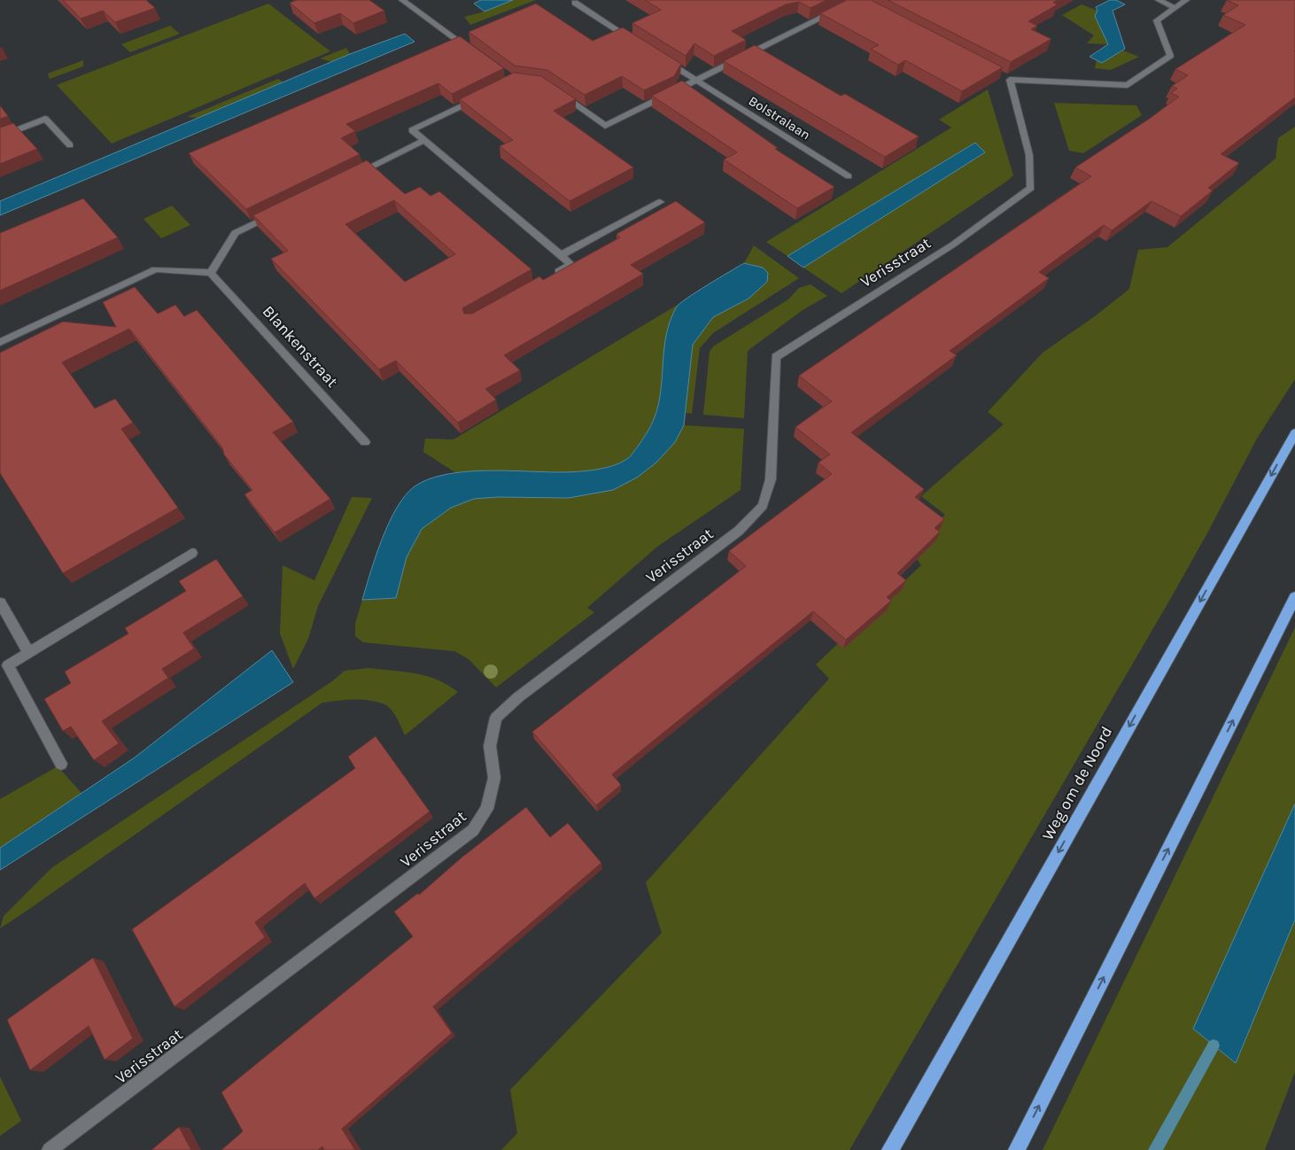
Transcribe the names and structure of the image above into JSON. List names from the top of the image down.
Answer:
{
  "streets": {
    "highway": ["Weg om de Noord"],
    "street": ["Bolstralaan", "Verisstraat", "Blankenstraat"]
  }
}
